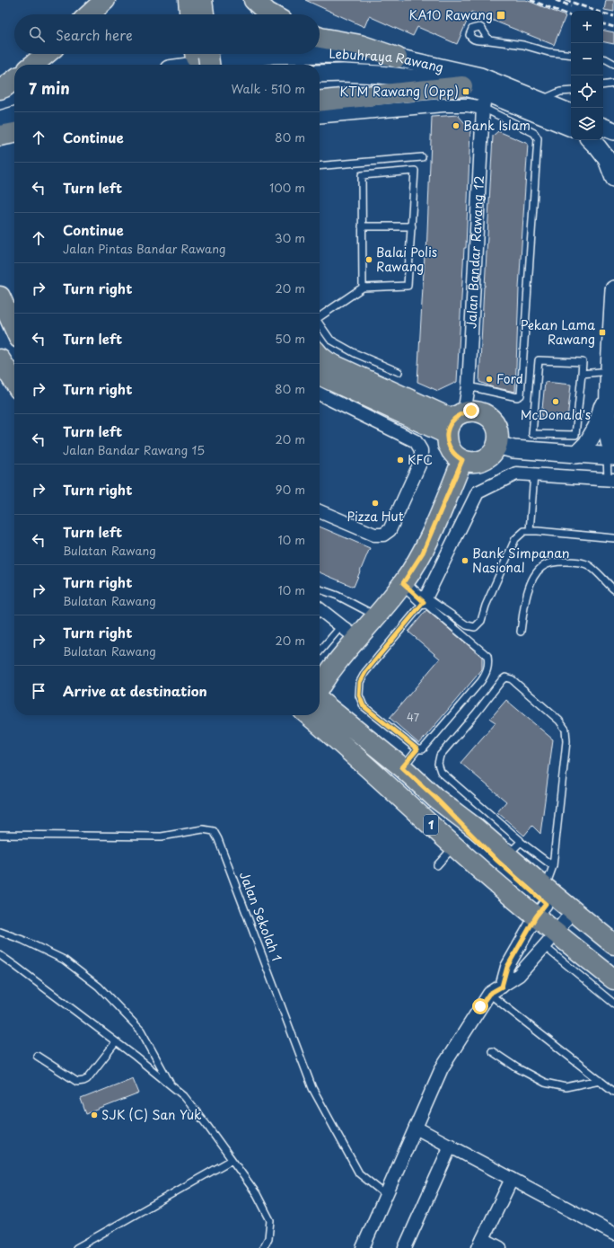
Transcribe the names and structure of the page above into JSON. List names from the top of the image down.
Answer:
{
  "streets": {
    "main road": ["1"],
    "street": ["Lebuhraya Rawang", "Jalan Bandar Rawang 12"],
    "lane": ["Jalan Sekolah 1"]
  },
  "crossings": [
    ["Lebuhraya Rawang", "Jalan Bandar Rawang 12"]
  ],
  "places": {
    "transit": ["KA10 Rawang", "KTM Rawang (Opp)", "Pekan Lama Rawang"],
    "other": [
      "Bank Islam",
      "Balai Polis Rawang",
      "Ford",
      "McDonald's",
      "KFC",
      "Pizza Hut",
      "Bank Simpanan Nasional",
      "SJK (C) San Yuk"
    ]
  },
  "house_numbers": ["47"],
  "page": {
    "map_buttons": ["+", "−"],
    "search": "Search here",
    "heading": ["7 min", "Walk · 510 m"],
    "list": [
      ["Continue", "80 m"],
      ["Turn left", "100 m"],
      ["Continue", "Jalan Pintas Bandar Rawang", "30 m"],
      ["Turn right", "20 m"],
      ["Turn left", "50 m"],
      ["Turn right", "80 m"],
      ["Turn left", "Jalan Bandar Rawang 15", "20 m"],
      ["Turn right", "90 m"],
      ["Turn left", "Bulatan Rawang", "10 m"],
      ["Turn right", "Bulatan Rawang", "10 m"],
      ["Turn right", "Bulatan Rawang", "20 m"],
      "Arrive at destination"
    ]
  }
}
